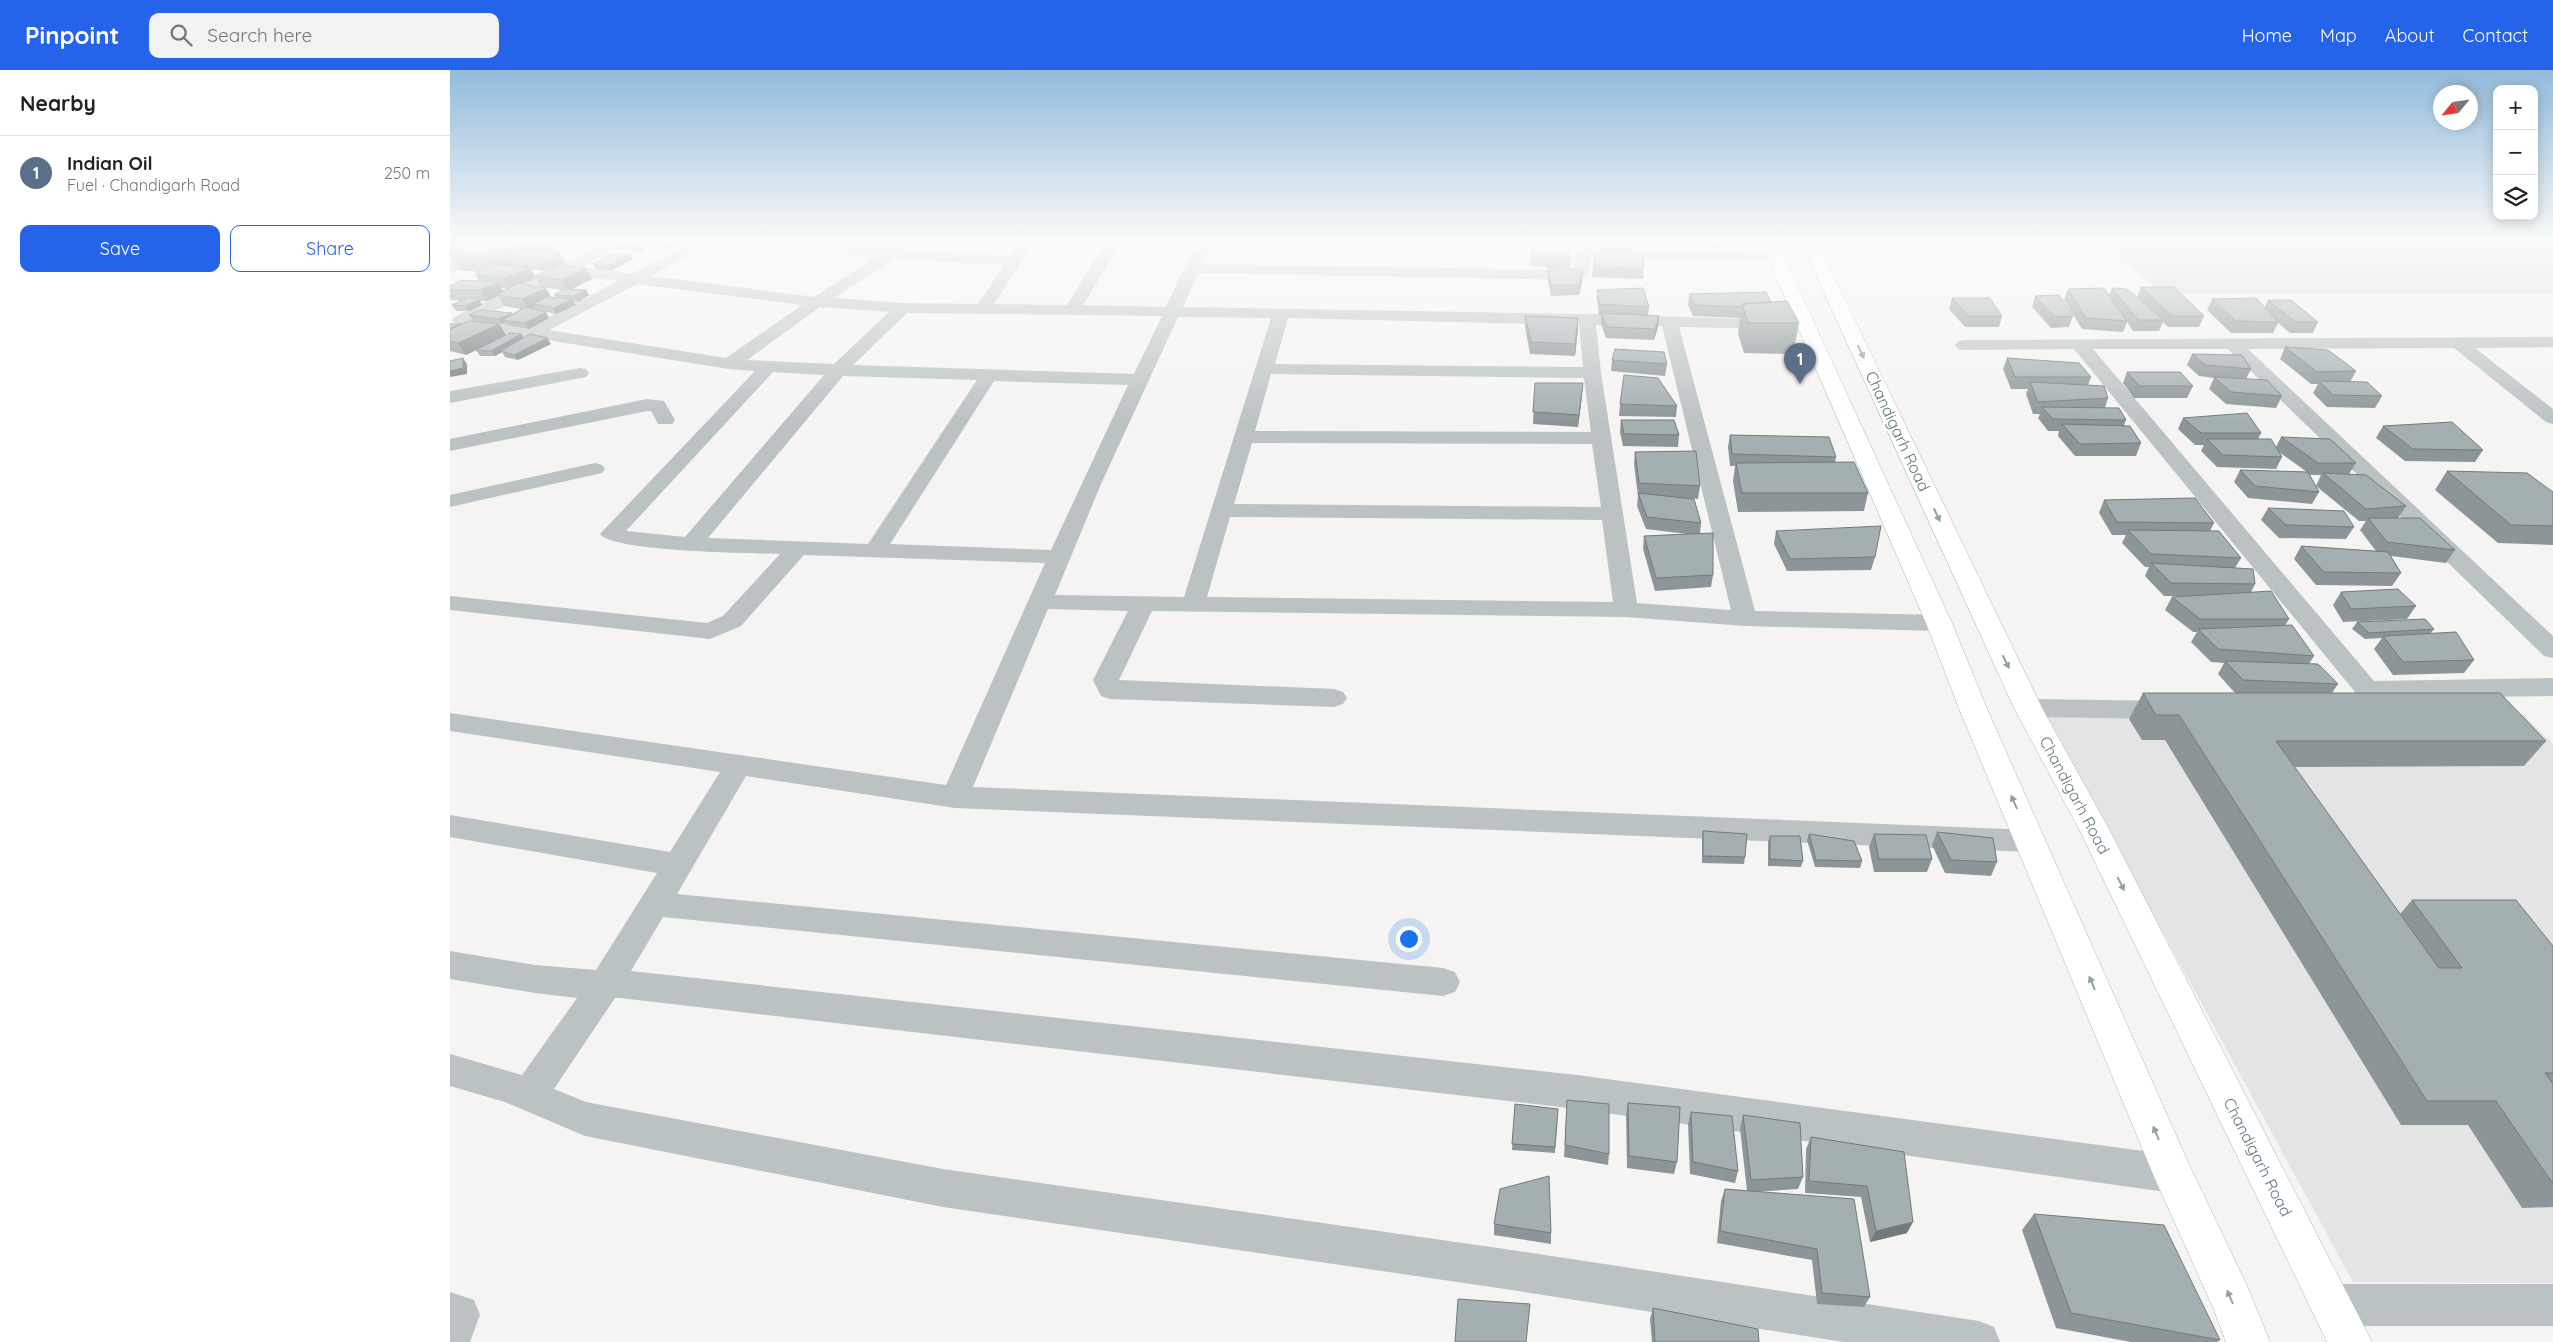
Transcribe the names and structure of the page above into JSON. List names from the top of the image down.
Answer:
{
  "streets": {
    "main road": ["Chandigarh Road"]
  },
  "north": "bottom left",
  "page": {
    "header": "Pinpoint",
    "search": "Search here",
    "nav": [
      "Home",
      "Map",
      "About",
      "Contact"
    ],
    "heading": "Nearby",
    "map_buttons": ["+", "−"],
    "list": [
      {
        "mark": "1",
        "name": "Indian Oil",
        "note": "Fuel · Chandigarh Road",
        "value": "250 m"
      }
    ],
    "buttons": ["Save", "Share"],
    "pins": "1"
  }
}
